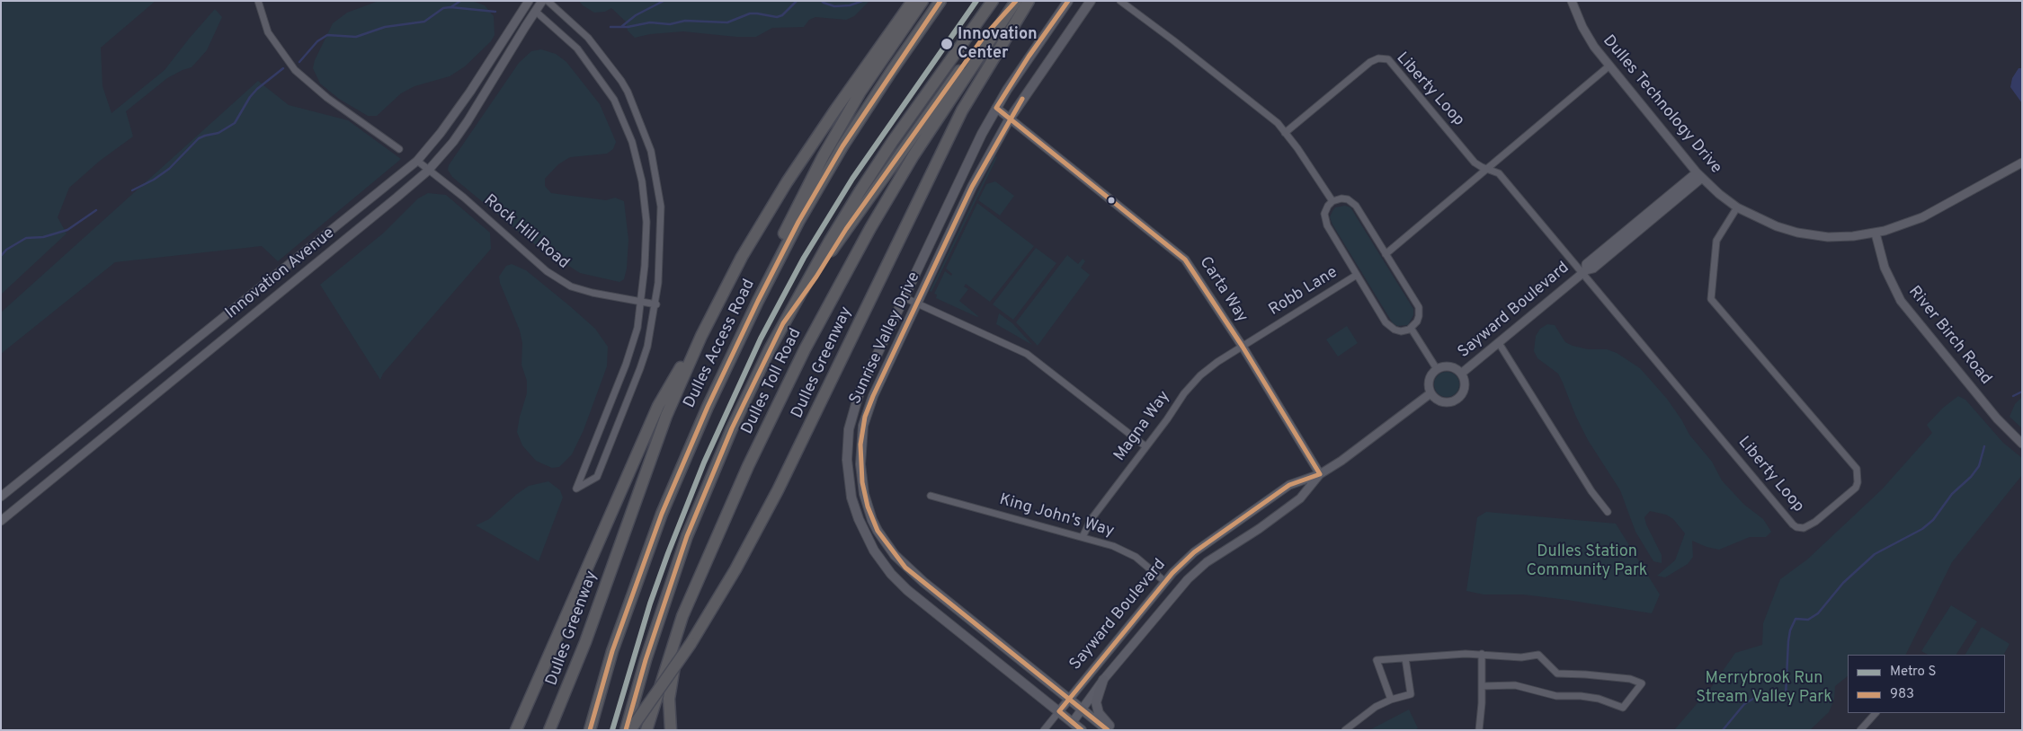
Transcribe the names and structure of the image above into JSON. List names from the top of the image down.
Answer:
{
  "streets": {
    "highway": ["Dulles Access Road", "Dulles Greenway", "Dulles Toll Road"],
    "main road": ["Sunrise Valley Drive"],
    "street": [
      "Liberty Loop",
      "Dulles Technology Drive",
      "Rock Hill Road",
      "Innovation Avenue",
      "Carta Way",
      "Robb Lane",
      "Sayward Boulevard",
      "River Birch Road",
      "Magna Way",
      "King John's Way"
    ]
  },
  "crossings": [
    ["Liberty Loop", "Dulles Technology Drive"],
    ["Liberty Loop", "Sayward Boulevard"],
    ["Dulles Technology Drive", "Sayward Boulevard"],
    ["Dulles Technology Drive", "River Birch Road"],
    ["Rock Hill Road", "Innovation Avenue"],
    ["Carta Way", "Robb Lane"],
    ["Carta Way", "Sayward Boulevard"],
    ["Carta Way", "Sunrise Valley Drive"],
    ["Carta Way", "Magna Way"],
    ["Robb Lane", "Magna Way"],
    ["Sayward Boulevard", "Sunrise Valley Drive"],
    ["Sayward Boulevard", "King John's Way"],
    ["Magna Way", "King John's Way"]
  ],
  "parks": ["Dulles Station Community Park", "Merrybrook Run Stream Valley Park"],
  "places": ["Innovation Center"],
  "lines": ["metro line S", "transit line 983"],
  "legend": ["Metro S", "983"]
}
